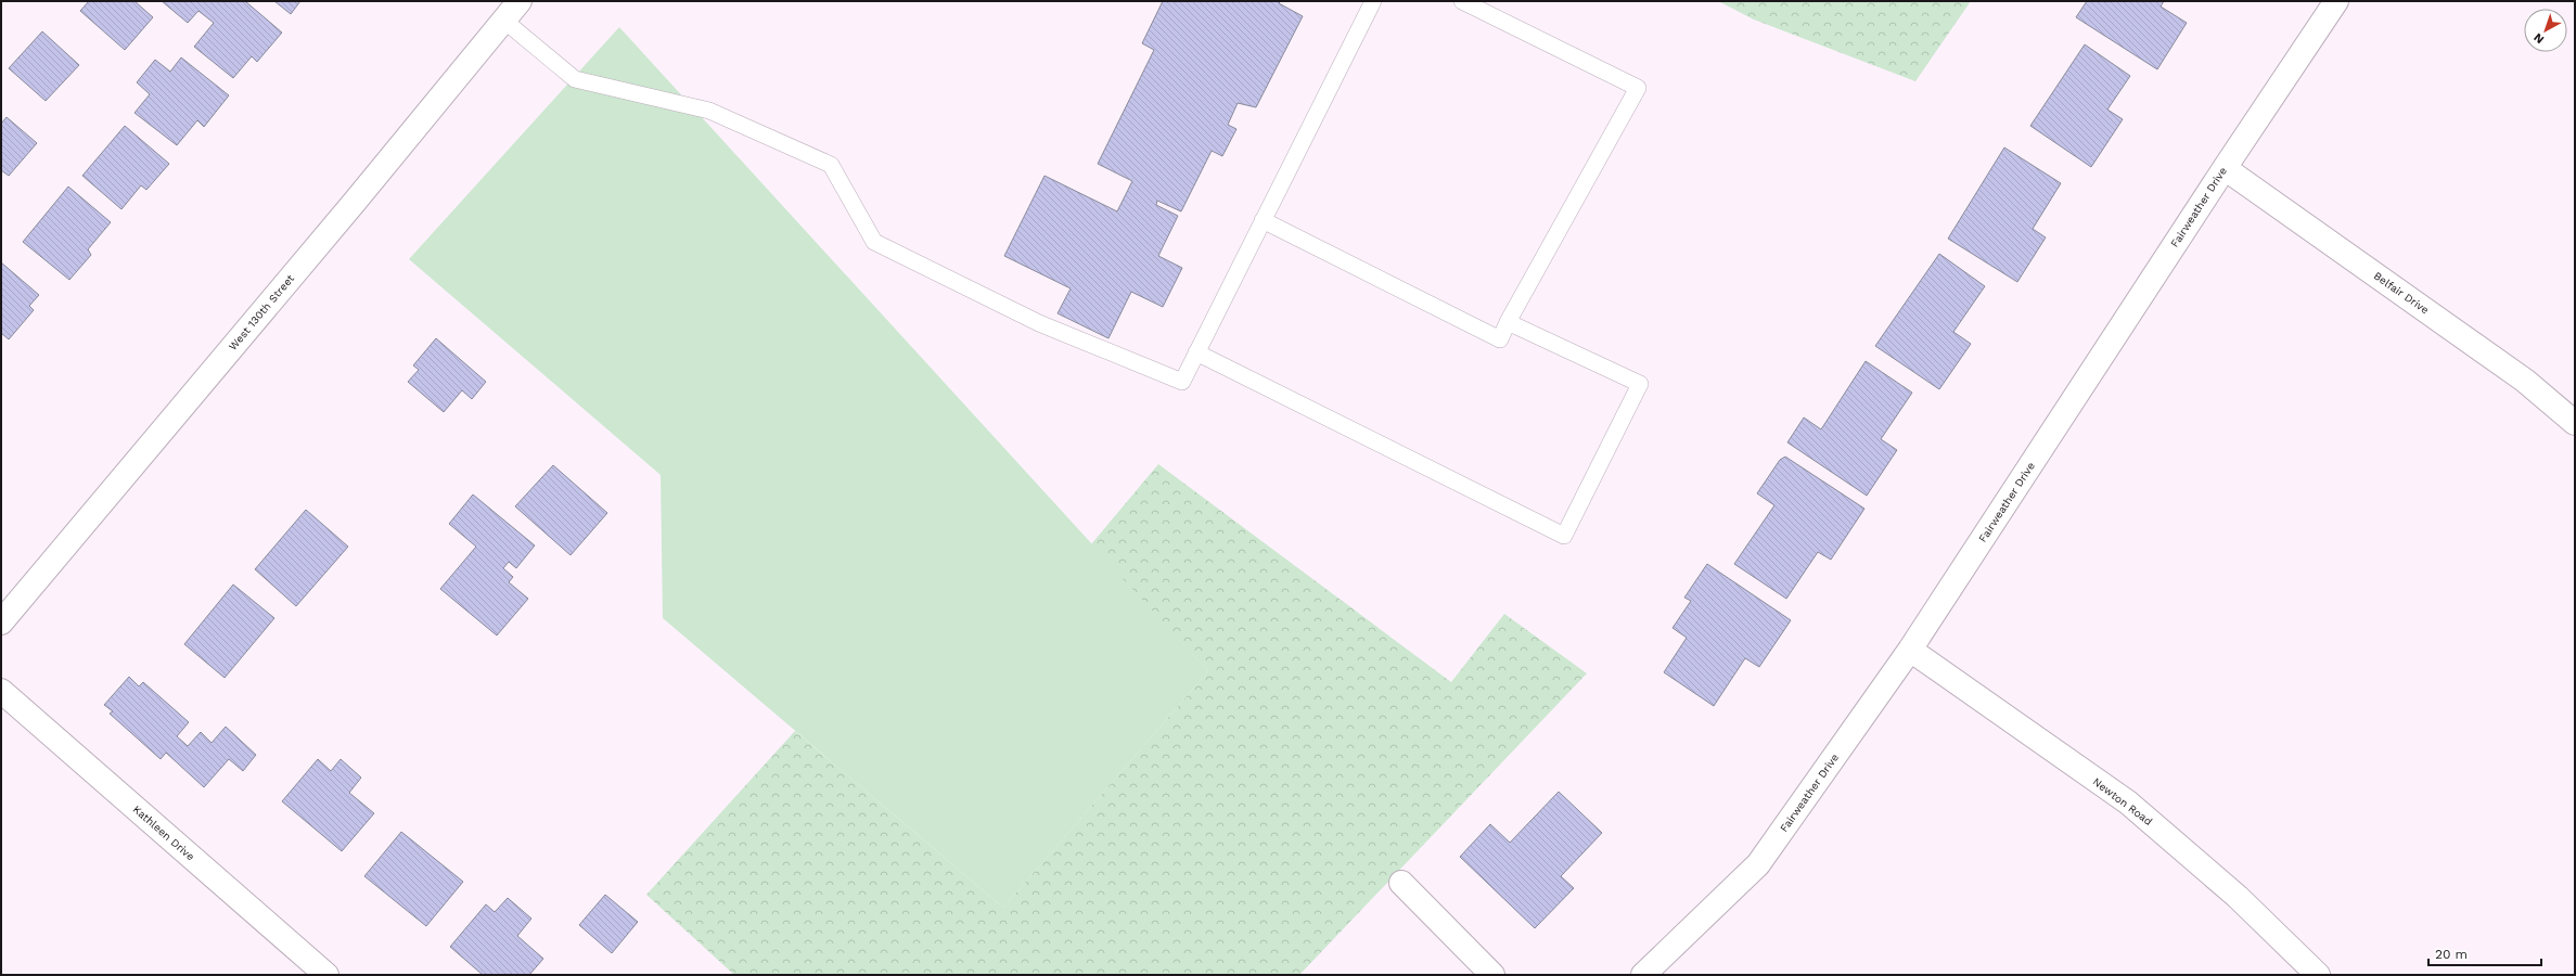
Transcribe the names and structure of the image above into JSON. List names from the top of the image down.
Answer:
{
  "streets": {
    "street": [
      "Fairweather Drive",
      "Belfair Drive",
      "West 130th Street",
      "Newton Road",
      "Kathleen Drive"
    ]
  },
  "crossings": [
    ["Fairweather Drive", "Belfair Drive"],
    ["Fairweather Drive", "Newton Road"]
  ],
  "scale_bar": "20 m",
  "north": "bottom left"
}
